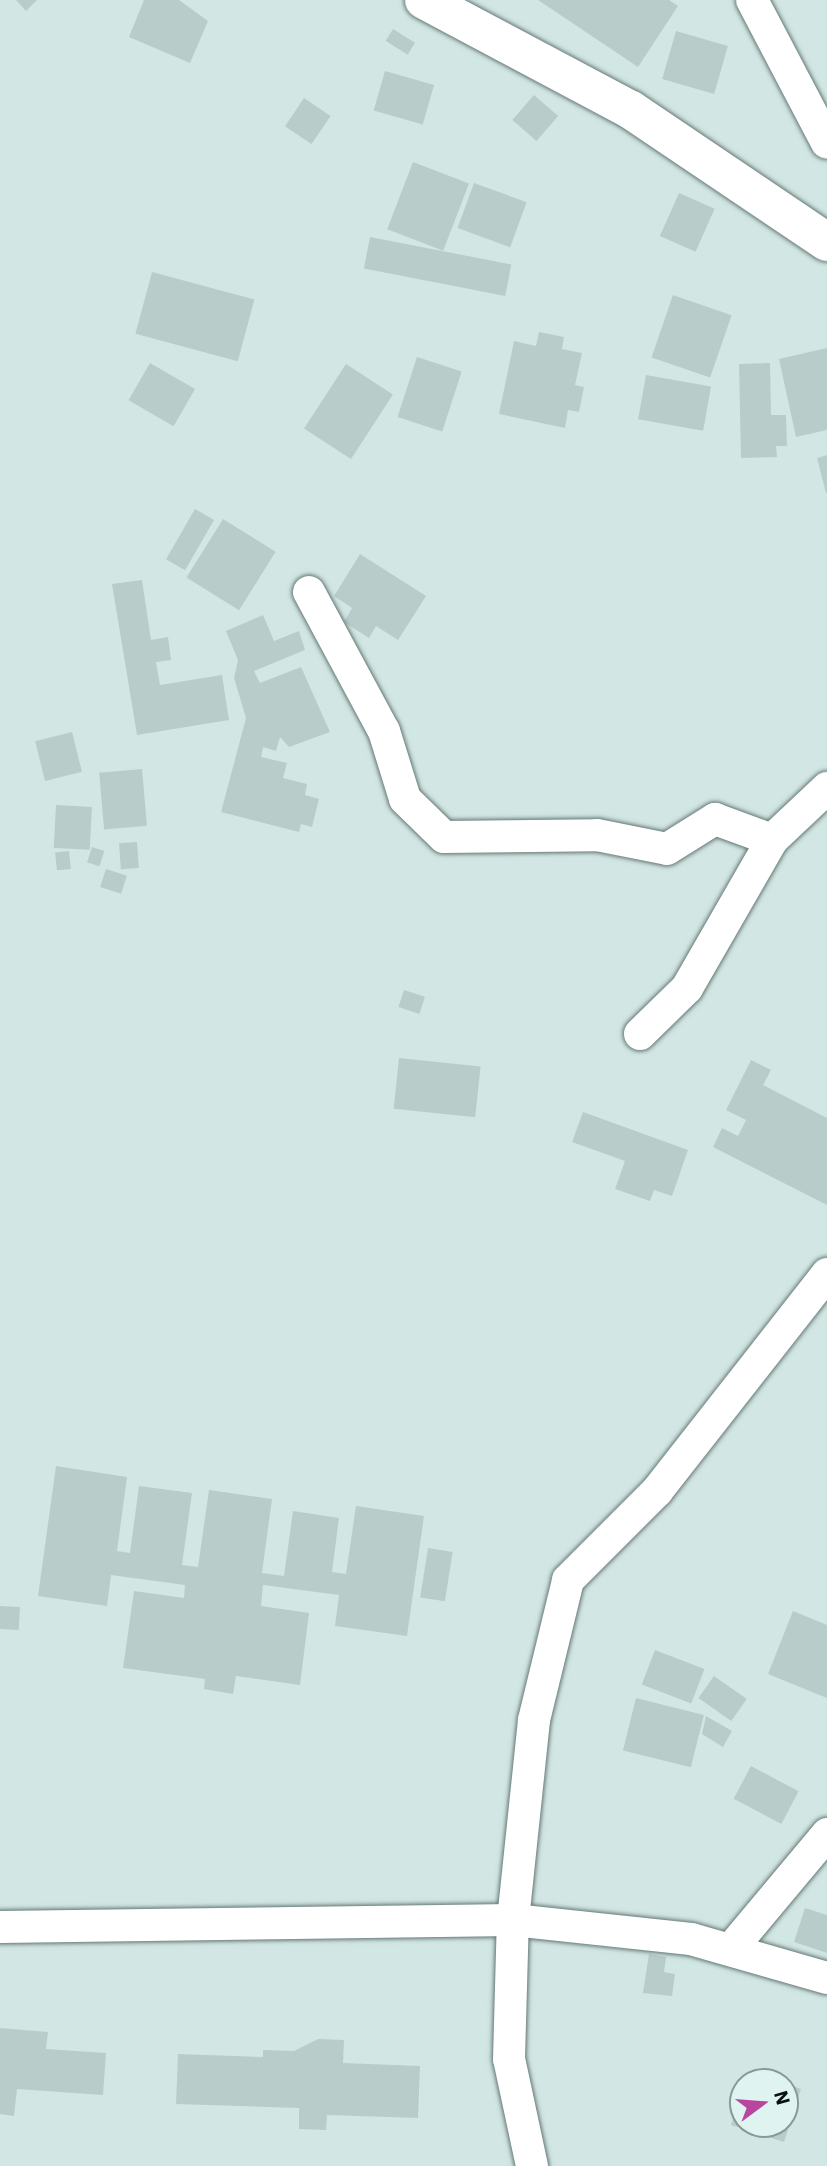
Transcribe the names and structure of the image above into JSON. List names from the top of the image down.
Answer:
{
  "north": "right"
}
